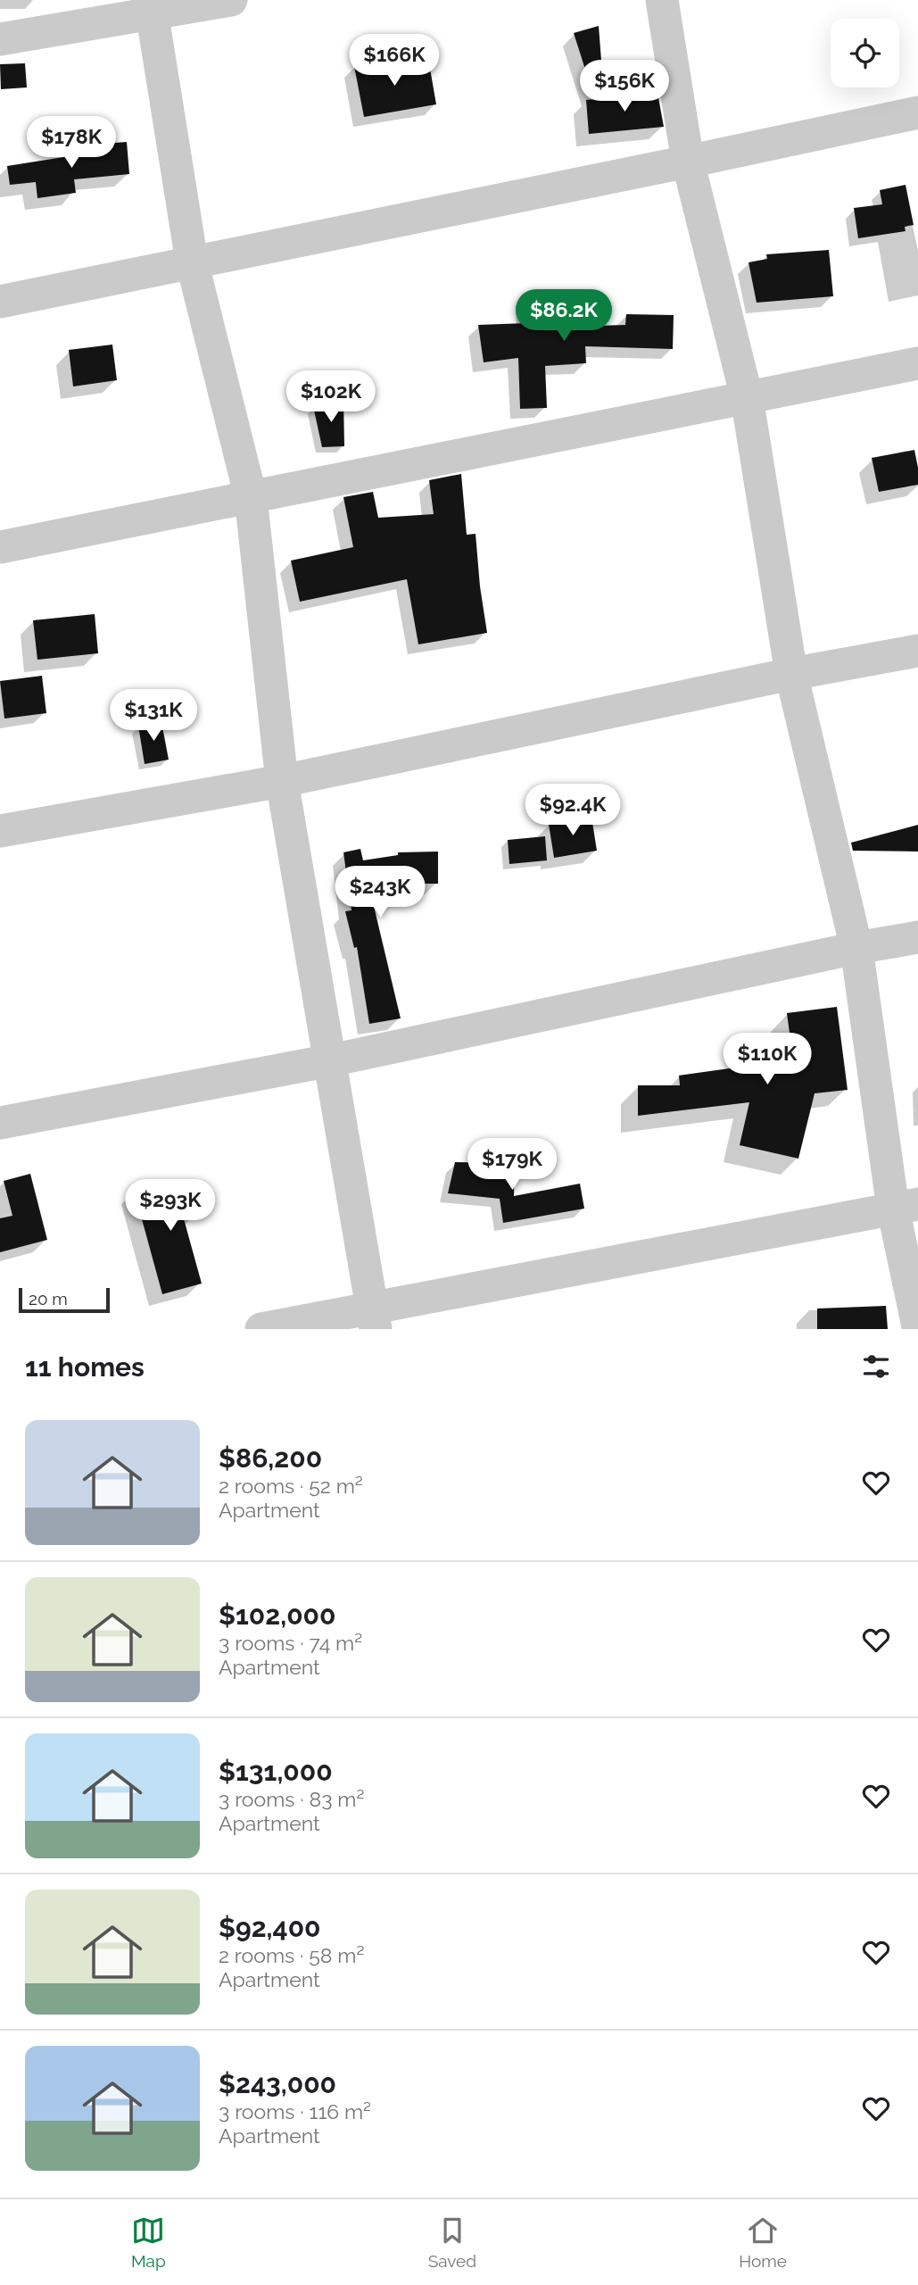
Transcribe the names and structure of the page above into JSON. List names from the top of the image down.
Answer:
{
  "scale_bar": "20 m",
  "page": {
    "price": [
      "$166K",
      "$156K",
      "$178K",
      "$86.2K",
      "$102K",
      "$131K",
      "$92.4K",
      "$243K",
      "$110K",
      "$179K",
      "$293K"
    ],
    "scale": "20 m",
    "heading": "11 homes",
    "list": [
      {
        "name": "$86,200",
        "note": "2 rooms · 52 m² · Apartment"
      },
      {
        "name": "$102,000",
        "note": "3 rooms · 74 m² · Apartment"
      },
      {
        "name": "$131,000",
        "note": "3 rooms · 83 m² · Apartment"
      },
      {
        "name": "$92,400",
        "note": "2 rooms · 58 m² · Apartment"
      },
      {
        "name": "$243,000",
        "note": "3 rooms · 116 m² · Apartment"
      }
    ],
    "tabs": ["Map", "Saved", "Home"]
  }
}
